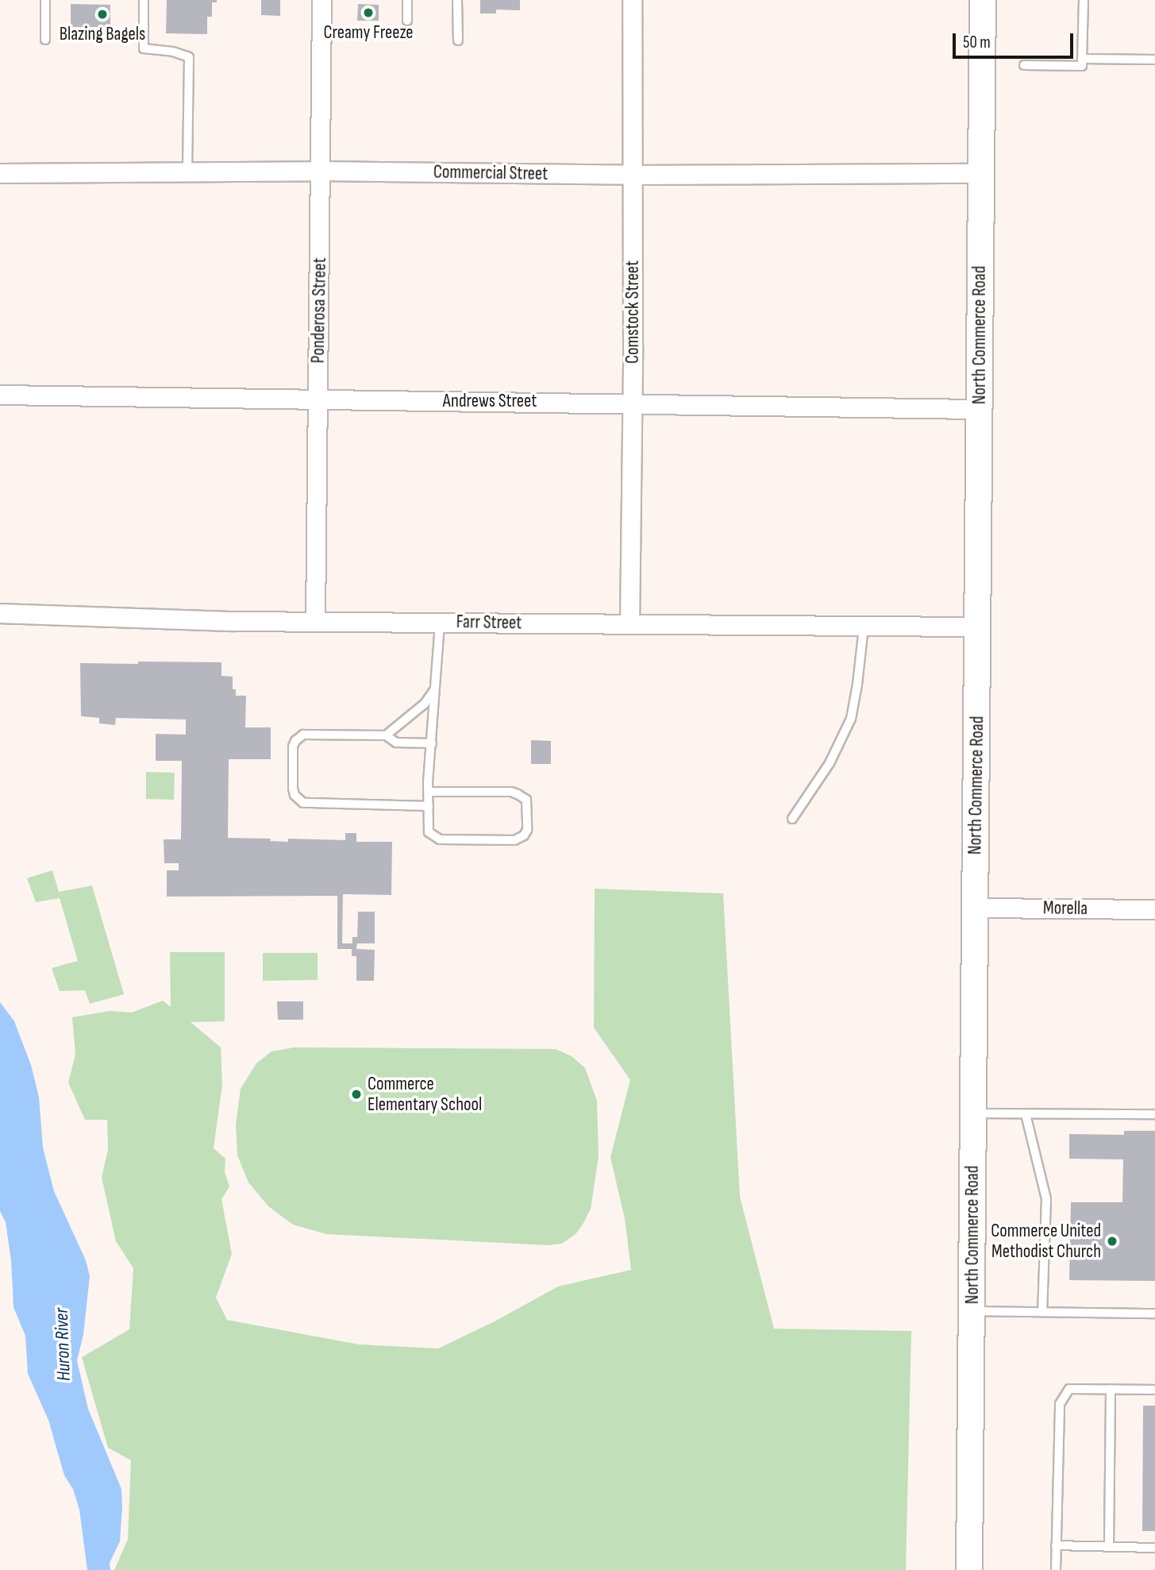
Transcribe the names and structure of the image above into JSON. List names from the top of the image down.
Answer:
{
  "streets": {
    "main road": ["North Commerce Road"],
    "street": [
      "Commercial Street",
      "Ponderosa Street",
      "Comstock Street",
      "Andrews Street",
      "Farr Street",
      "Morella"
    ]
  },
  "crossings": [
    ["Commercial Street", "Ponderosa Street"],
    ["Commercial Street", "Comstock Street"],
    ["Commercial Street", "North Commerce Road"],
    ["Ponderosa Street", "Andrews Street"],
    ["Ponderosa Street", "Farr Street"],
    ["Comstock Street", "Andrews Street"],
    ["Comstock Street", "Farr Street"],
    ["North Commerce Road", "Andrews Street"],
    ["North Commerce Road", "Farr Street"],
    ["North Commerce Road", "Morella"]
  ],
  "water": ["Huron River"],
  "places": [
    "Creamy Freeze",
    "Blazing Bagels",
    "Commerce Elementary School",
    "Commerce United Methodist Church"
  ],
  "scale_bar": "50 m"
}
